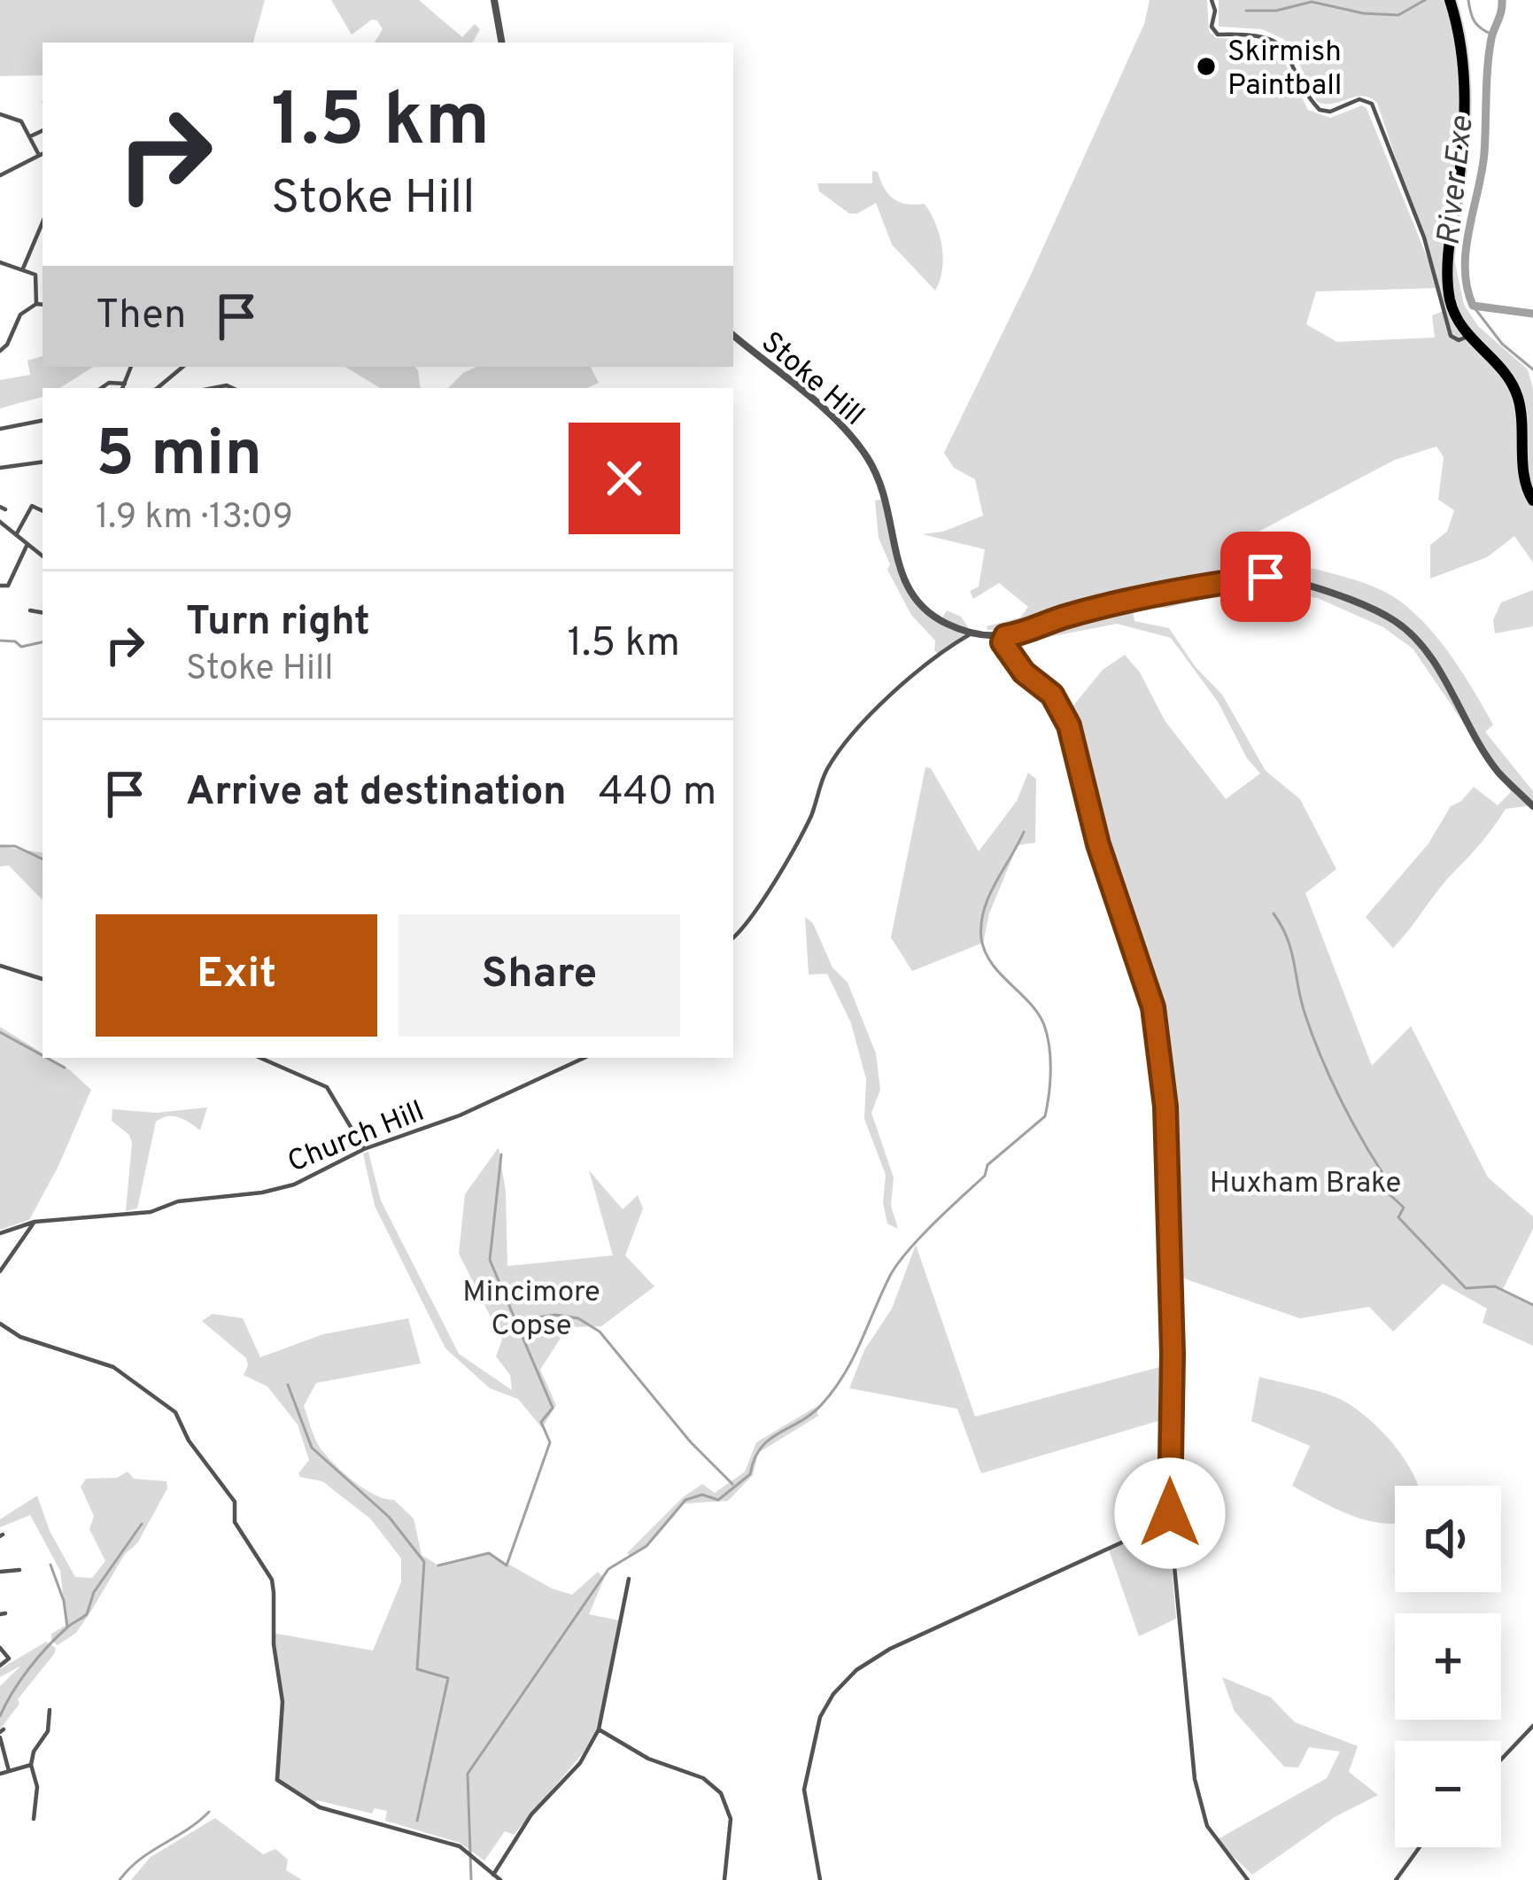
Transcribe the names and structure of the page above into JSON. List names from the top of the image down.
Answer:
{
  "streets": {
    "street": ["Stoke Hill", "Church Hill"]
  },
  "water": ["River Exe"],
  "parks": ["Huxham Brake", "Mincimore Copse"],
  "places": ["Skirmish Paintball"],
  "page": {
    "turn": ["1.5 km", "Stoke Hill"],
    "then": "Then",
    "heading": ["5 min", "1.9 km · 13:09"],
    "list": [
      {
        "name": "Turn right",
        "note": "Stoke Hill",
        "value": "1.5 km"
      },
      {
        "name": "Arrive at destination",
        "value": "440 m"
      }
    ],
    "buttons": ["Exit", "Share"],
    "map_buttons": ["+", "−"]
  }
}
